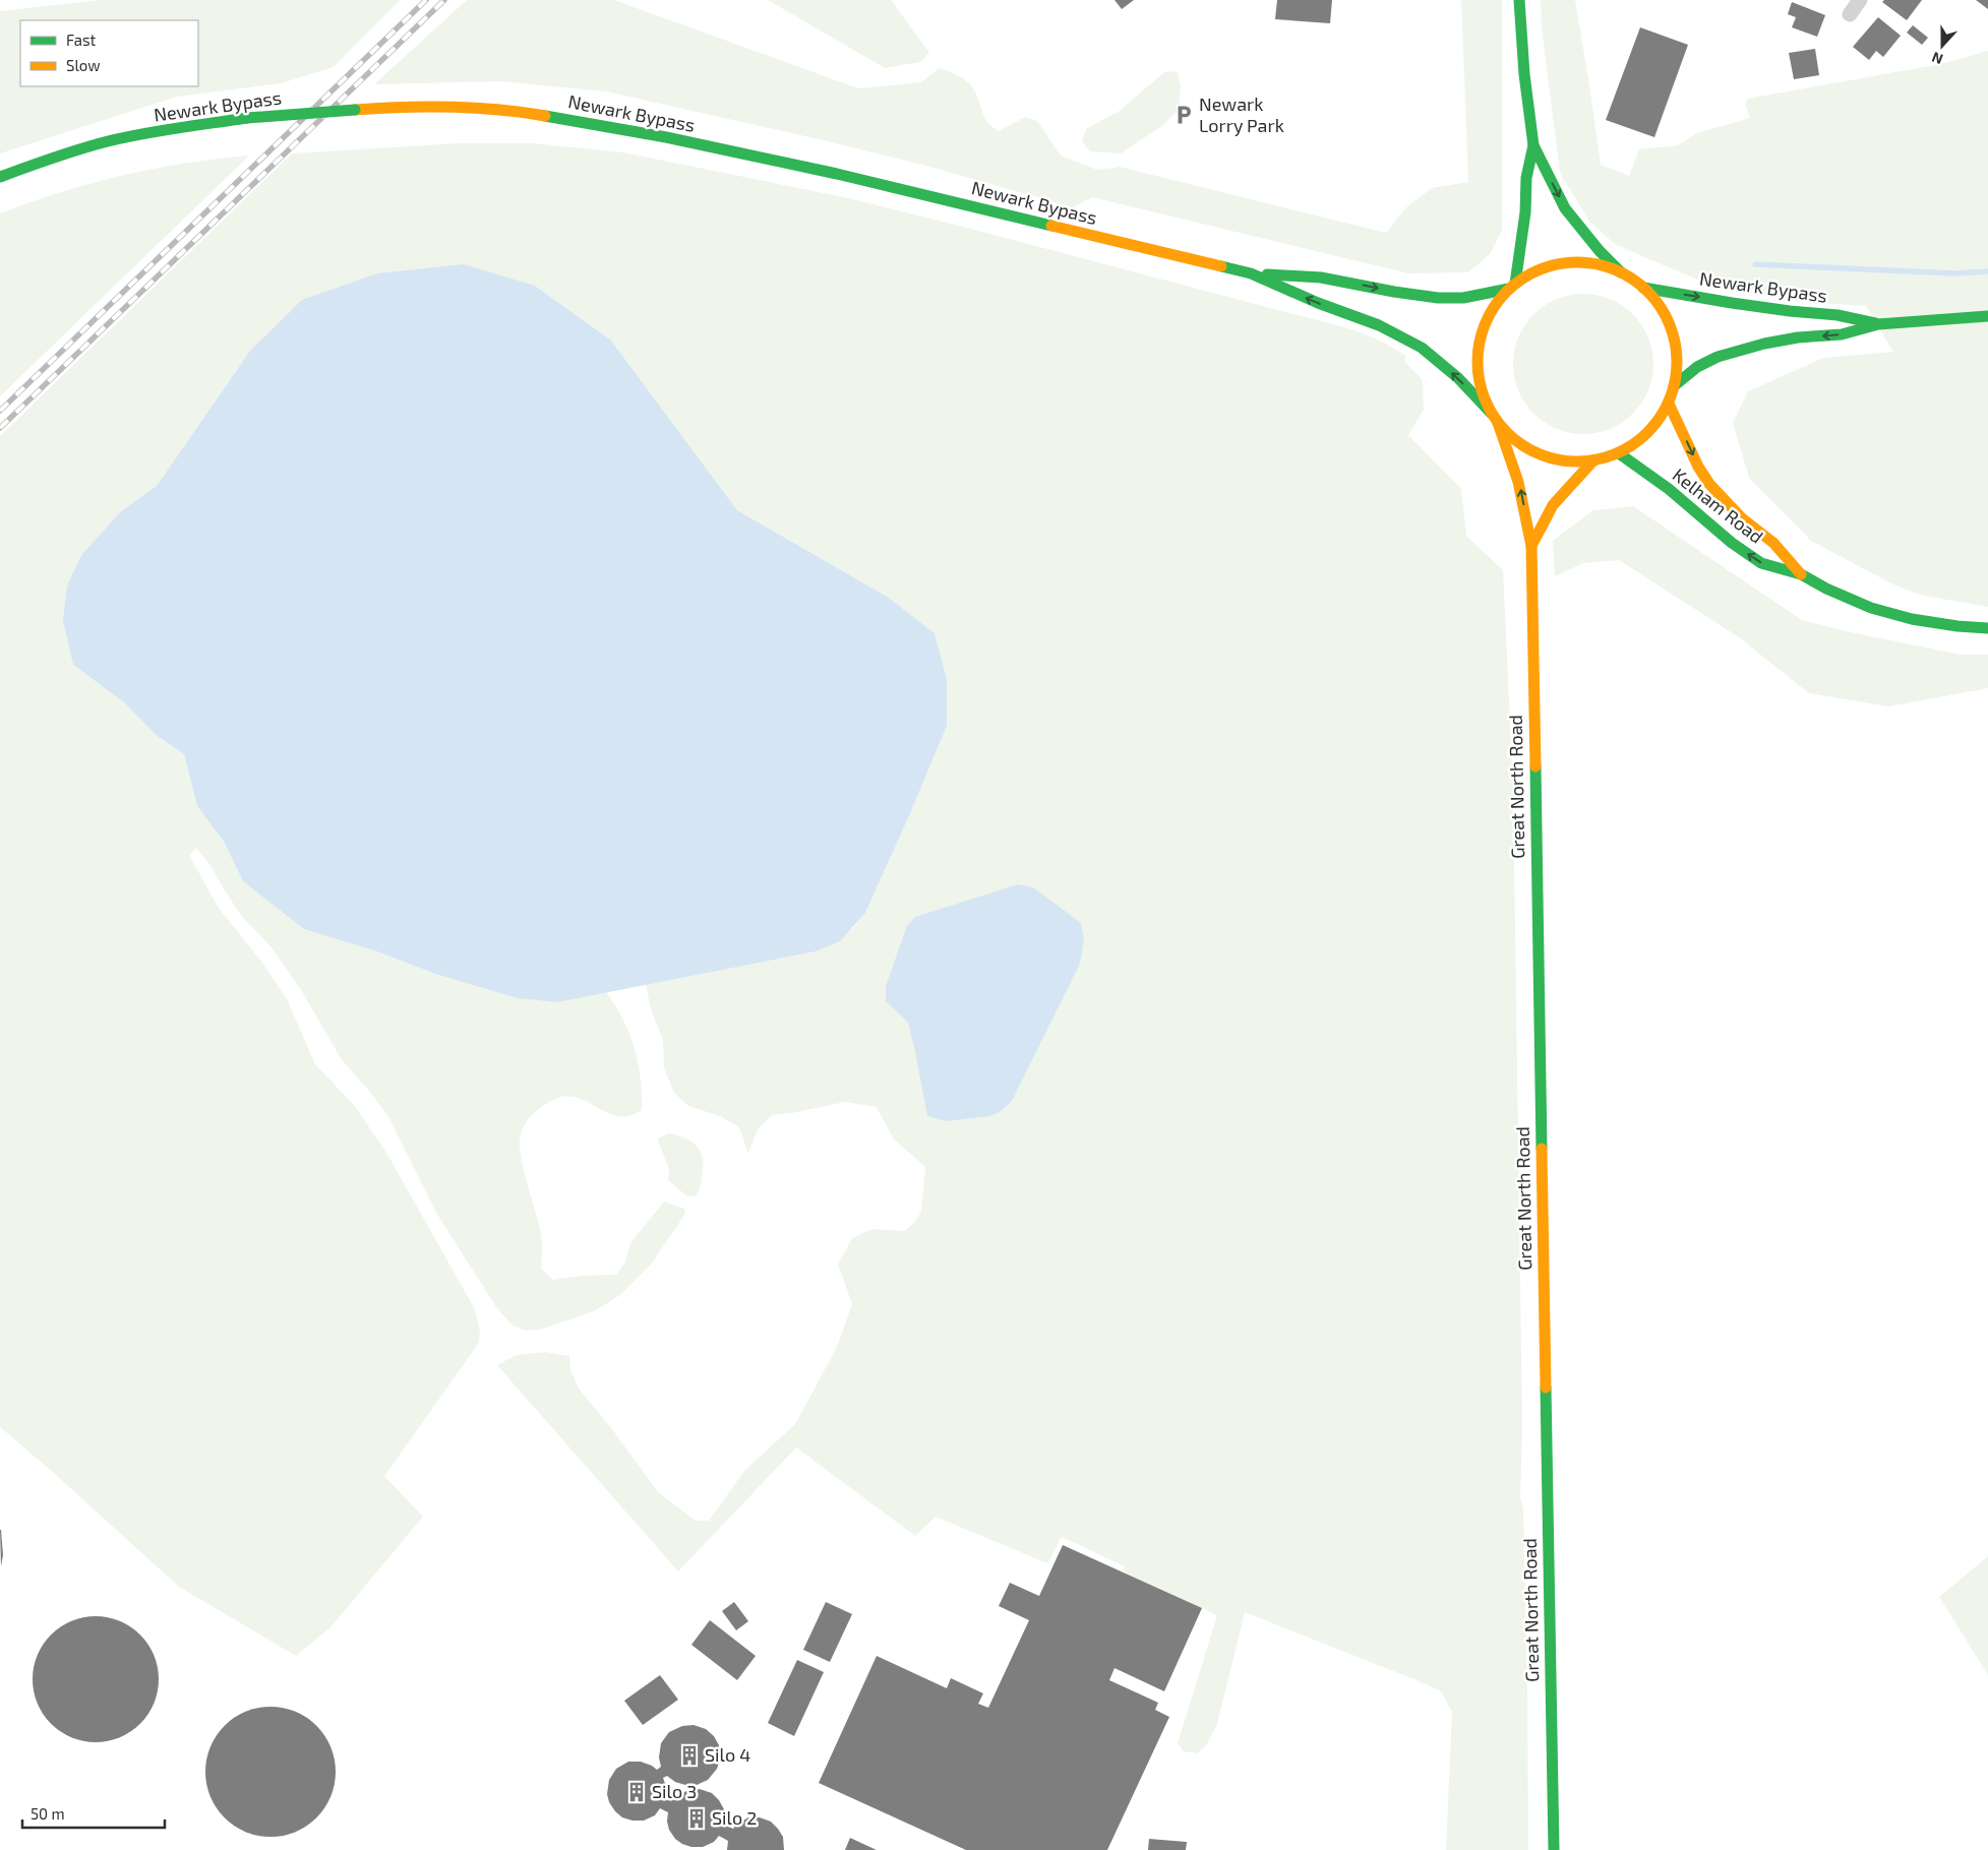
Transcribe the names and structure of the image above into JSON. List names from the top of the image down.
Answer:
{
  "streets": {
    "main road": ["Newark Bypass", "Kelham Road", "Great North Road"]
  },
  "crossings": [
    ["Newark Bypass", "Great North Road"]
  ],
  "places": {
    "parking": ["Newark Lorry Park"],
    "building": ["Silo 4", "Silo 3", "Silo 2"]
  },
  "legend": ["Fast", "Slow"],
  "scale_bar": "50 m",
  "north": "bottom"
}
